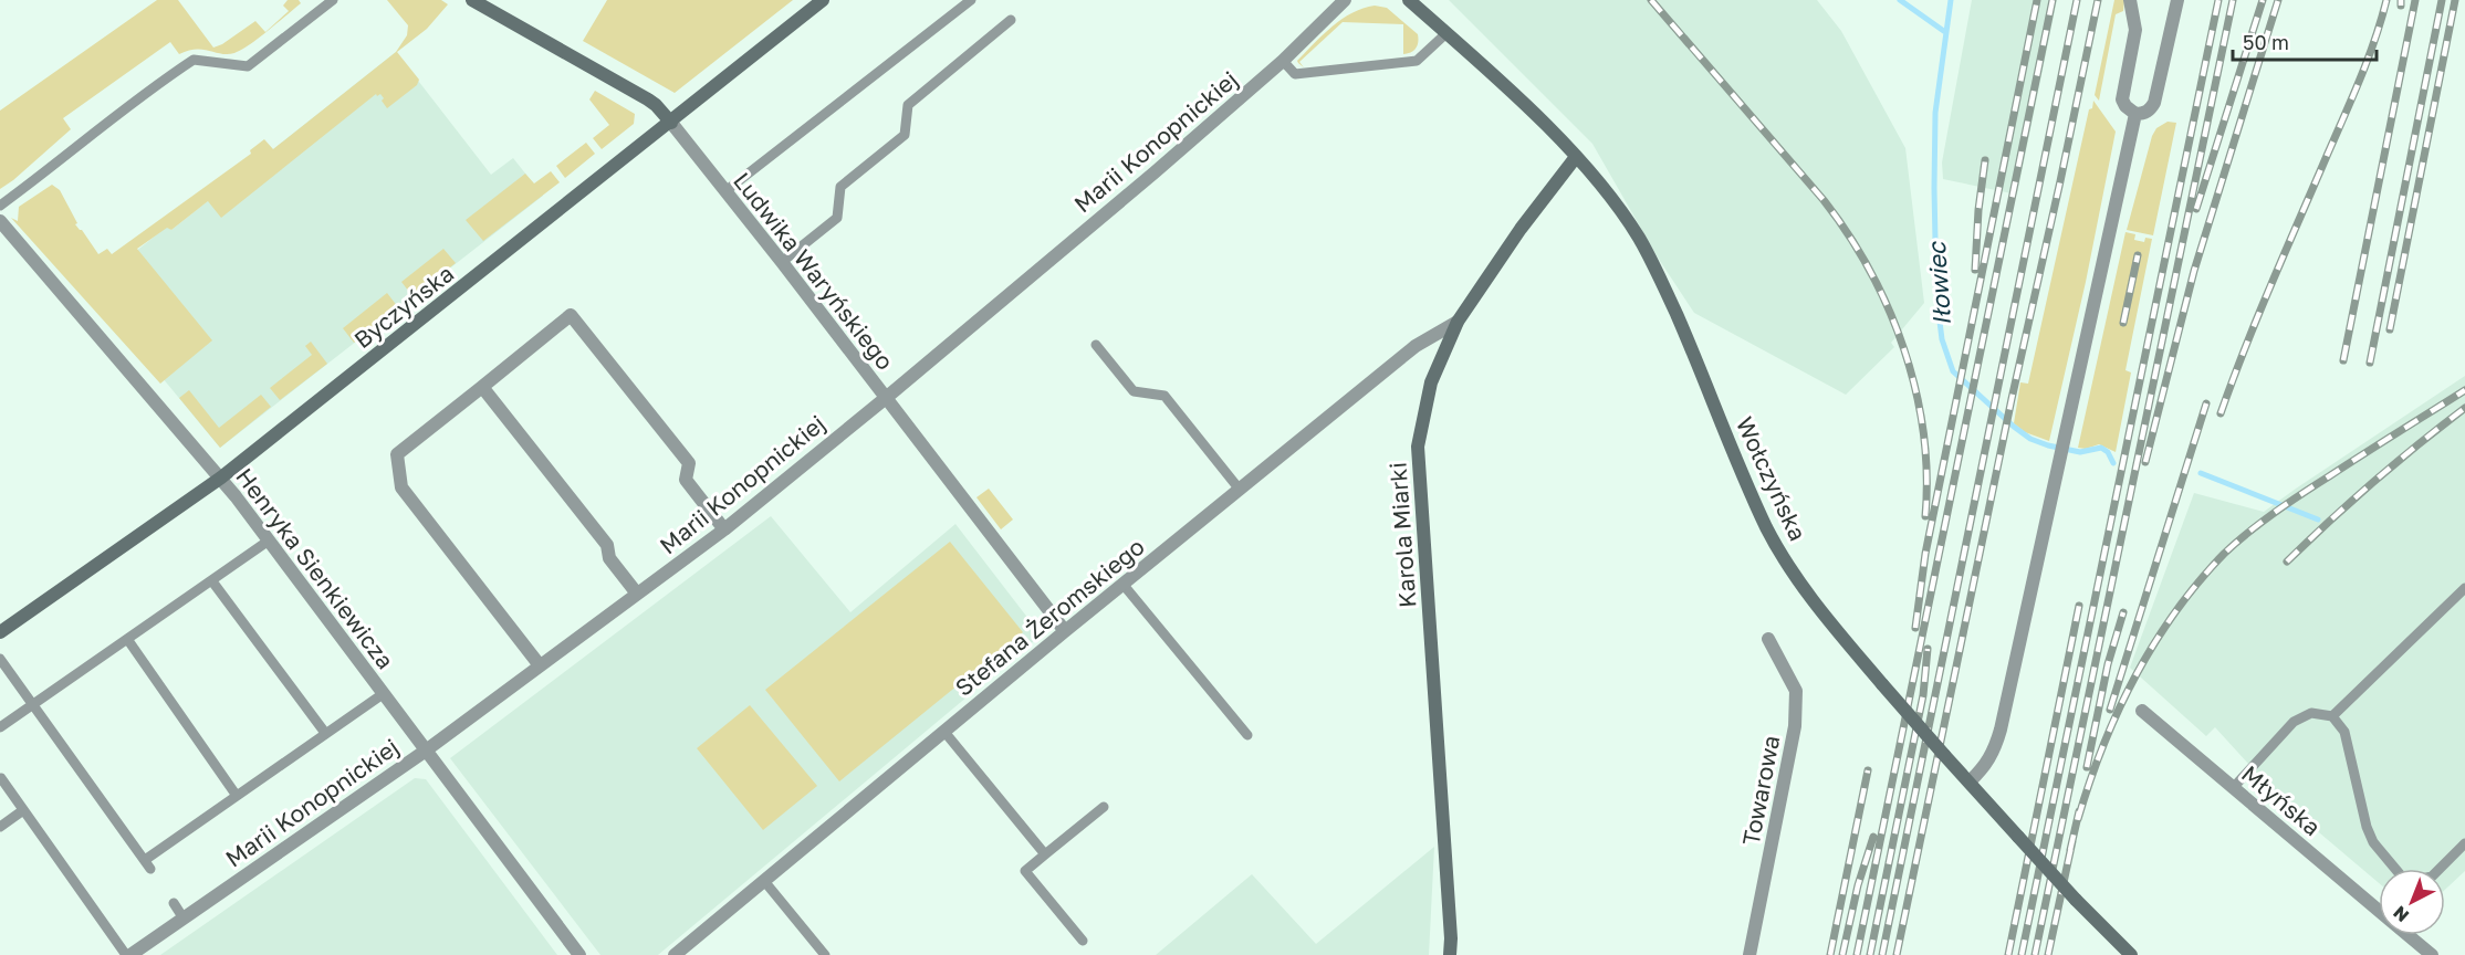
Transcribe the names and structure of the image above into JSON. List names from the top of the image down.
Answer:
{
  "streets": {
    "street": [
      "Marii Konopnickiej",
      "Ludwika Waryńskiego",
      "Byczyńska",
      "Wołczyńska",
      "Karola Miarki",
      "Henryka Sienkiewicza",
      "Stefana Żeromskiego",
      "Towarowa",
      "Młyńska"
    ]
  },
  "crossings": [
    ["Marii Konopnickiej", "Ludwika Waryńskiego"],
    ["Marii Konopnickiej", "Henryka Sienkiewicza"],
    ["Ludwika Waryńskiego", "Byczyńska"],
    ["Ludwika Waryńskiego", "Stefana Żeromskiego"],
    ["Byczyńska", "Henryka Sienkiewicza"],
    ["Wołczyńska", "Karola Miarki"],
    ["Karola Miarki", "Stefana Żeromskiego"]
  ],
  "water": ["Iłowiec"],
  "scale_bar": "50 m",
  "north": "bottom left"
}
